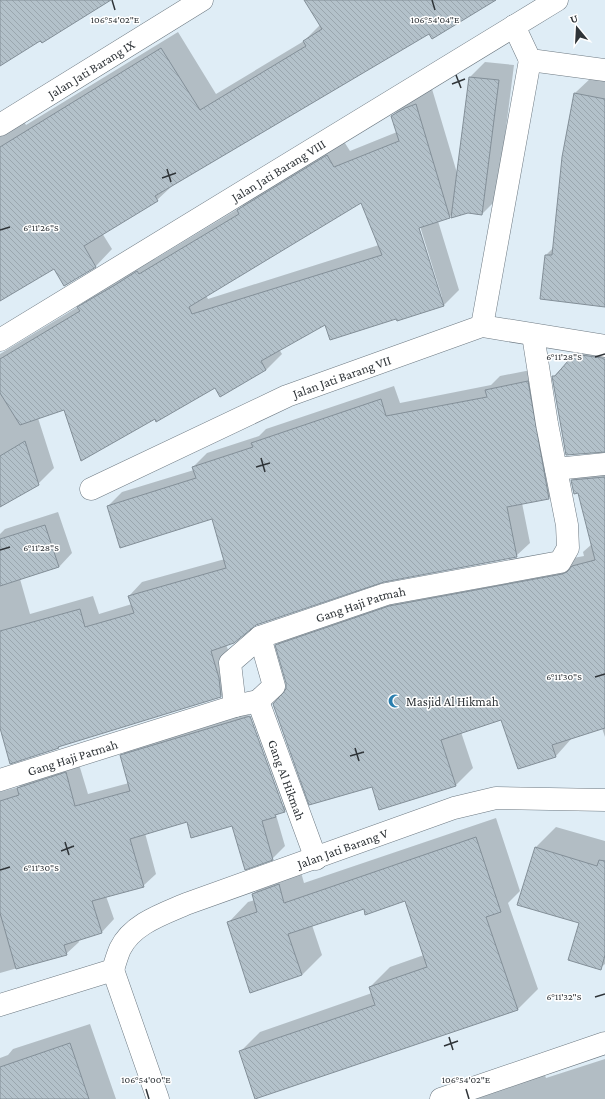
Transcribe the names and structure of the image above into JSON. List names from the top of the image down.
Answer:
{
  "streets": {
    "street": [
      "Jalan Jati Barang IX",
      "Jalan Jati Barang VIII",
      "Jalan Jati Barang VII",
      "Gang Haji Patmah",
      "Gang Al Hikmah",
      "Jalan Jati Barang V"
    ]
  },
  "crossings": [
    ["Jalan Jati Barang VII", "Gang Haji Patmah"],
    ["Gang Al Hikmah", "Jalan Jati Barang V"]
  ],
  "places": {
    "mosque": ["Masjid Al Hikmah"]
  },
  "north": "top",
  "coordinates": [
    "106°54'02\"E",
    "106°54'04\"E",
    "6°11'26\"S",
    "6°11'28\"S",
    "6°11'30\"S",
    "6°11'32\"S",
    "106°54'00\"E"
  ]
}
